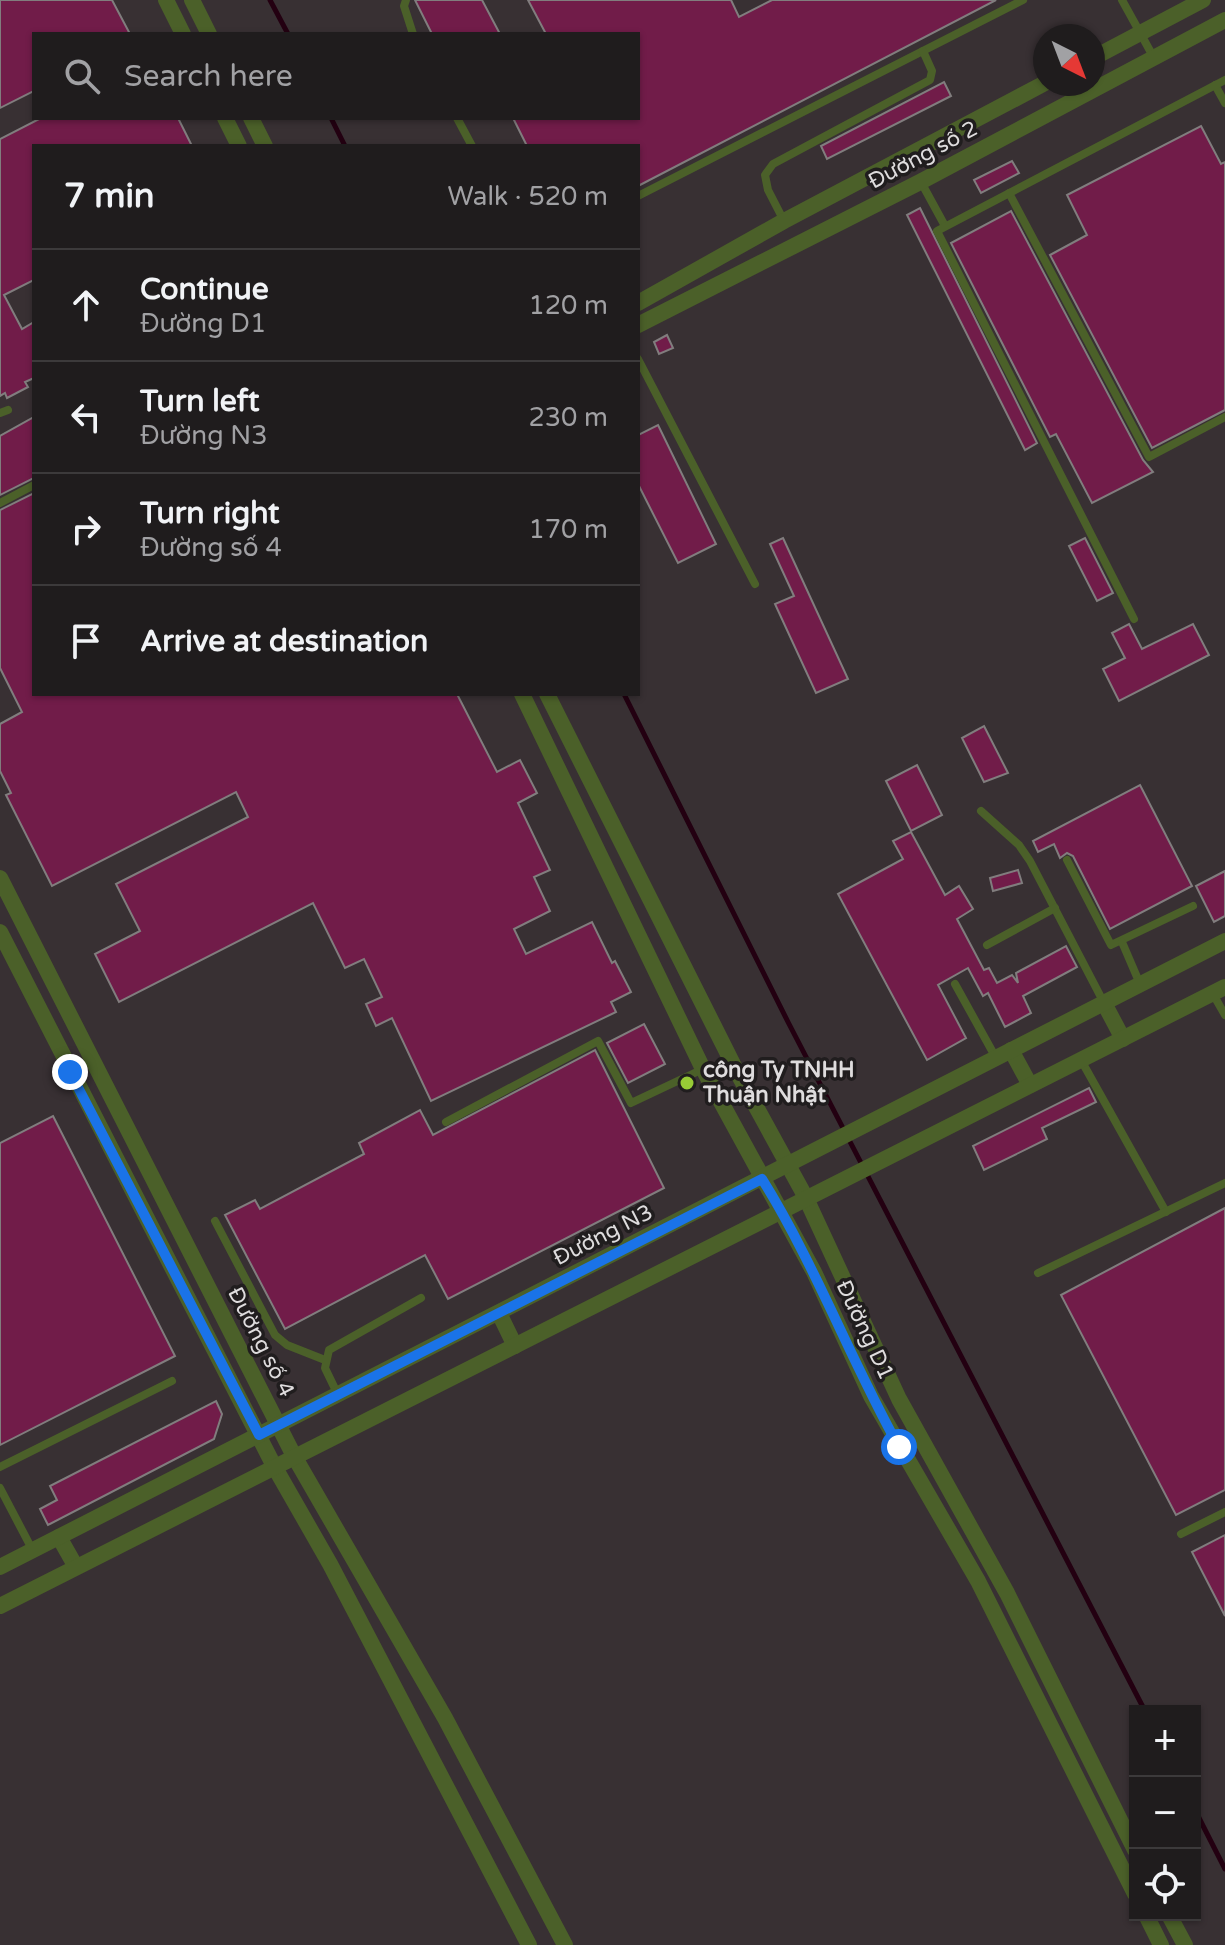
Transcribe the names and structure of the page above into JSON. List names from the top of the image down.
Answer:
{
  "streets": {
    "street": [
      "Đường số 2",
      "Đường N3",
      "Đường D1",
      "Đường số 4"
    ]
  },
  "crossings": [
    ["Đường N3", "Đường D1"],
    ["Đường N3", "Đường số 4"]
  ],
  "places": ["công Ty TNHH Thuận Nhật"],
  "north": "bottom right",
  "page": {
    "search": "Search here",
    "heading": ["7 min", "Walk · 520 m"],
    "list": [
      ["Continue", "Đường D1", "120 m"],
      ["Turn left", "Đường N3", "230 m"],
      ["Turn right", "Đường số 4", "170 m"],
      "Arrive at destination"
    ],
    "map_buttons": ["+", "−"]
  }
}
